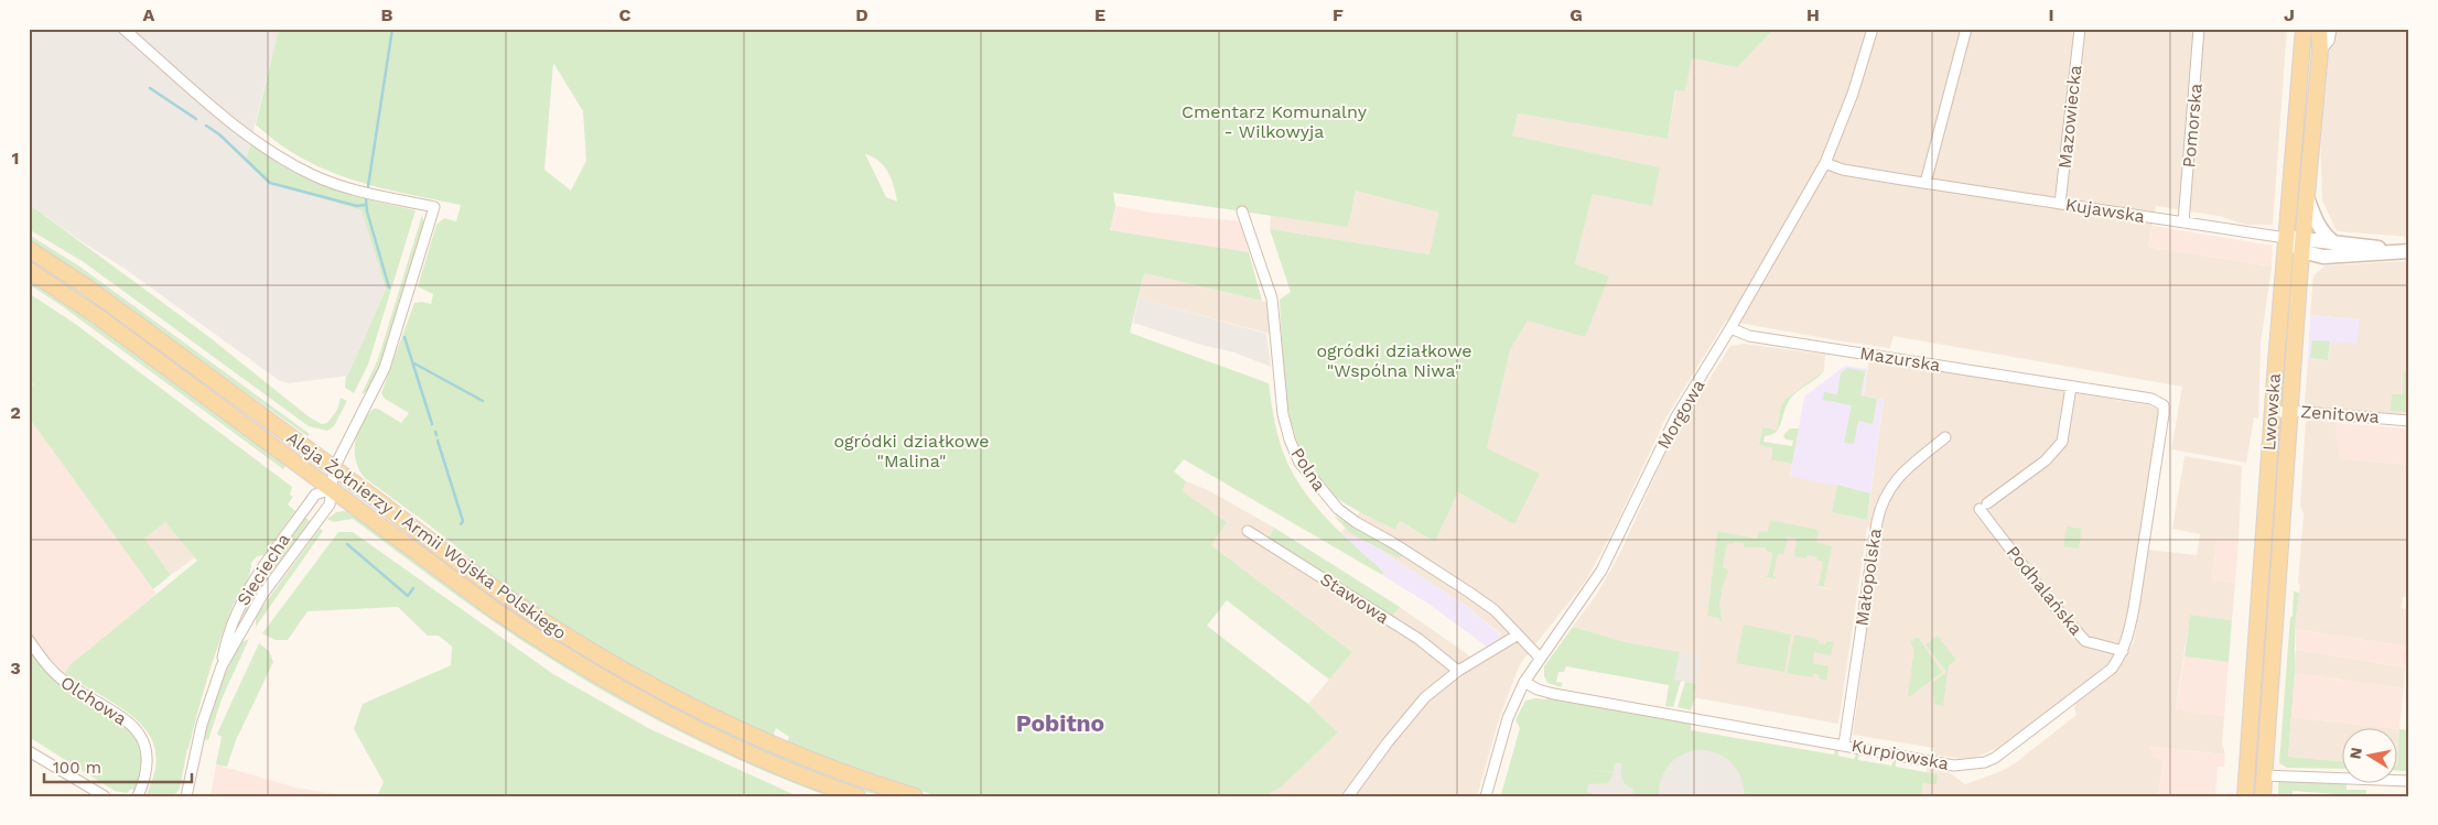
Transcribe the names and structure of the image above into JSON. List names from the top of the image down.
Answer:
{
  "streets": {
    "main road": ["Lwowska", "Aleja Żołnierzy I Armii Wojska Polskiego"],
    "street": [
      "Mazowiecka",
      "Pomorska",
      "Kujawska",
      "Mazurska",
      "Morgowa",
      "Zenitowa",
      "Polna",
      "Sieciecha",
      "Małopolska",
      "Podhalańska",
      "Stawowa",
      "Olchowa",
      "Kurpiowska"
    ]
  },
  "crossings": [
    ["Mazowiecka", "Kujawska"],
    ["Pomorska", "Kujawska"],
    ["Kujawska", "Lwowska"],
    ["Kujawska", "Morgowa"],
    ["Mazurska", "Morgowa"],
    ["Mazurska", "Podhalańska"],
    ["Mazurska", "Kurpiowska"],
    ["Lwowska", "Zenitowa"],
    ["Morgowa", "Polna"],
    ["Morgowa", "Kurpiowska"],
    ["Aleja Żołnierzy I Armii Wojska Polskiego", "Sieciecha"],
    ["Małopolska", "Kurpiowska"],
    ["Podhalańska", "Kurpiowska"]
  ],
  "districts": ["Pobitno"],
  "parks": ["Cmentarz Komunalny - Wilkowyja", "ogródki działkowe \"Wspólna Niwa\"", "ogródki działkowe \"Malina\""],
  "scale_bar": "100 m",
  "north": "left",
  "grid": {
    "columns": [
      "A",
      "B",
      "C",
      "D",
      "E",
      "F",
      "G",
      "H",
      "I",
      "J"
    ],
    "rows": ["1", "2", "3"]
  }
}
